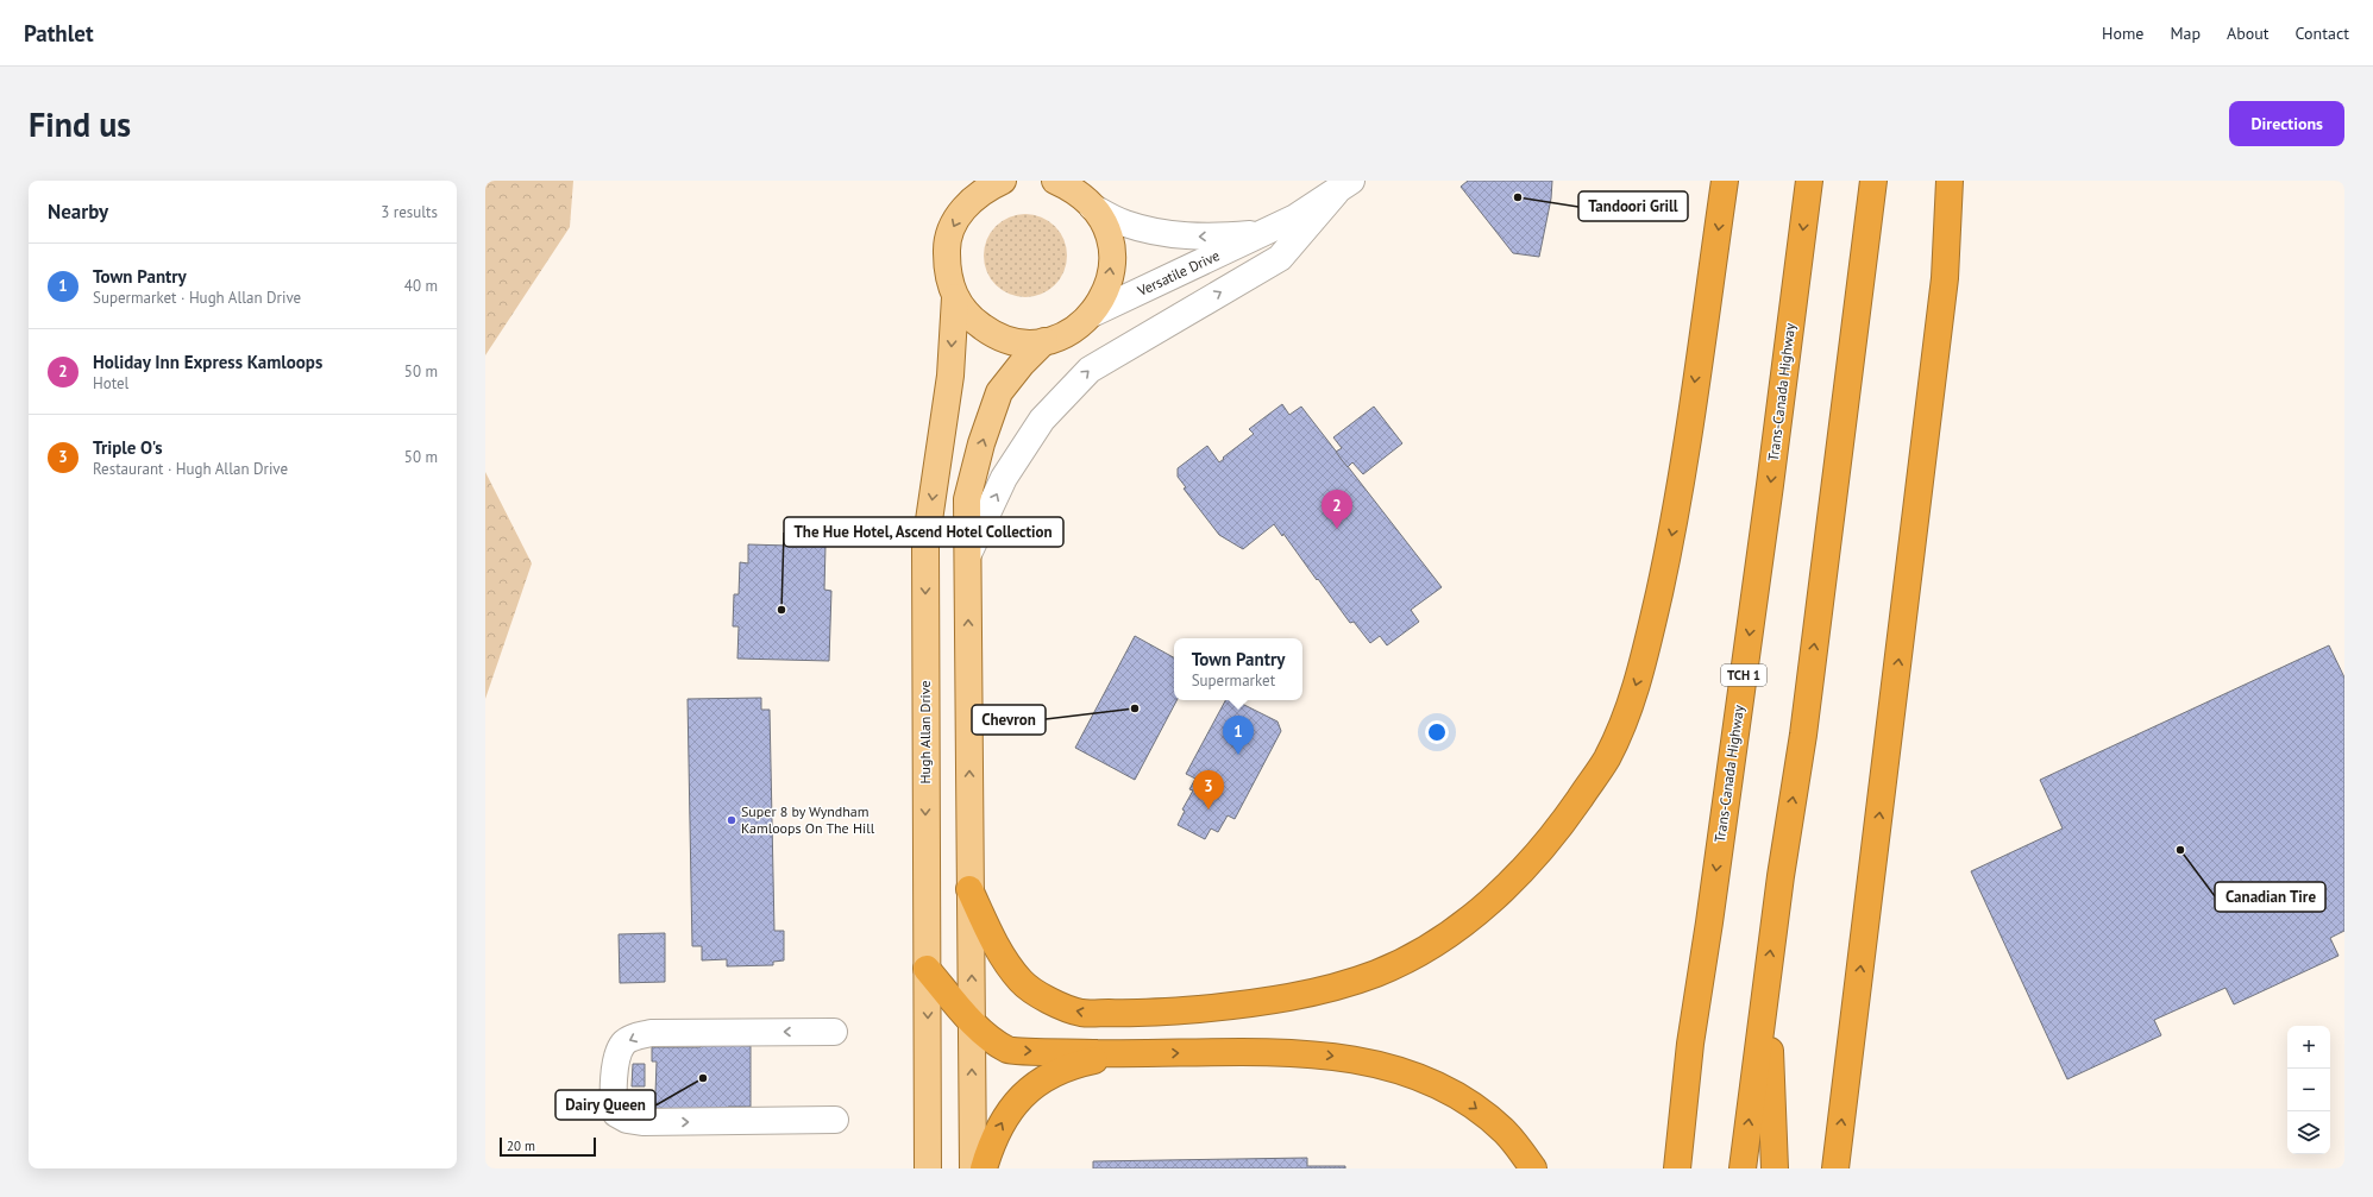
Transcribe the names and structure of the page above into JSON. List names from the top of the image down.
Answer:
{
  "streets": {
    "highway": ["Trans-Canada Highway", "TCH 1"],
    "main road": ["Hugh Allan Drive"],
    "street": ["Versatile Drive"]
  },
  "one_way": ["Versatile Drive"],
  "places": [
    "Tandoori Grill",
    "The Hue Hotel, Ascend Hotel Collection",
    "Chevron",
    "Super 8 by Wyndham Kamloops On The Hill",
    "Canadian Tire",
    "Dairy Queen"
  ],
  "scale_bar": "20 m",
  "page": {
    "header": "Pathlet",
    "nav": [
      "Home",
      "Map",
      "About",
      "Contact"
    ],
    "buttons": "Directions",
    "title": "Find us",
    "heading": ["Nearby", "3 results"],
    "list": [
      {
        "mark": "1",
        "name": "Town Pantry",
        "note": "Supermarket · Hugh Allan Drive",
        "value": "40 m"
      },
      {
        "mark": "2",
        "name": "Holiday Inn Express Kamloops",
        "note": "Hotel",
        "value": "50 m"
      },
      {
        "mark": "3",
        "name": "Triple O's",
        "note": "Restaurant · Hugh Allan Drive",
        "value": "50 m"
      }
    ],
    "pins": ["2", "1", "3"],
    "popup": ["Town Pantry", "Supermarket"],
    "map_buttons": ["+", "−"],
    "scale": "20 m"
  }
}
